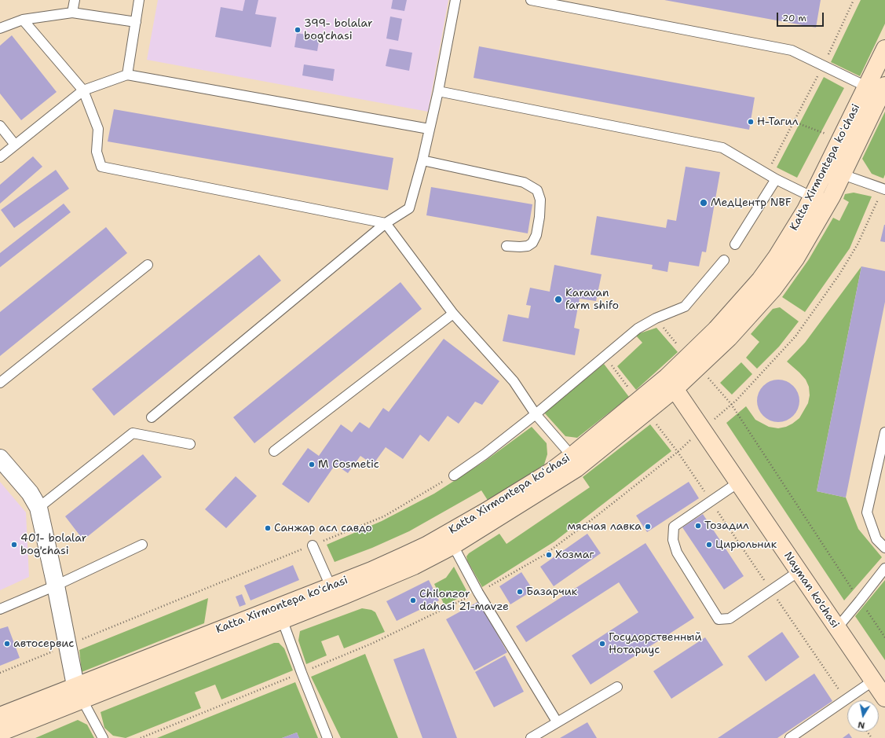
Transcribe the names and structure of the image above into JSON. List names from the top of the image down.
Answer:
{
  "streets": {
    "main road": ["Katta Xirmontepa koʻchasi", "Nayman ko'chasi"]
  },
  "crossings": [
    ["Katta Xirmontepa koʻchasi", "Nayman ko'chasi"]
  ],
  "places": [
    "399- bolalar bog'chasi",
    "Н-Тагил",
    "МедЦентр NBF",
    "Karavan farm shifo",
    "M Cosmetic",
    "Тозадил",
    "мясная лавка",
    "Санжар асл савдо",
    "401- bolalar bog'chasi",
    "Цирюльник",
    "Хозмаг",
    "Базарчик",
    "Chilonzor dahasi 21-mavze",
    "автосервис",
    "Госудорственный Нотариус"
  ],
  "scale_bar": "20 m",
  "north": "bottom"
}
